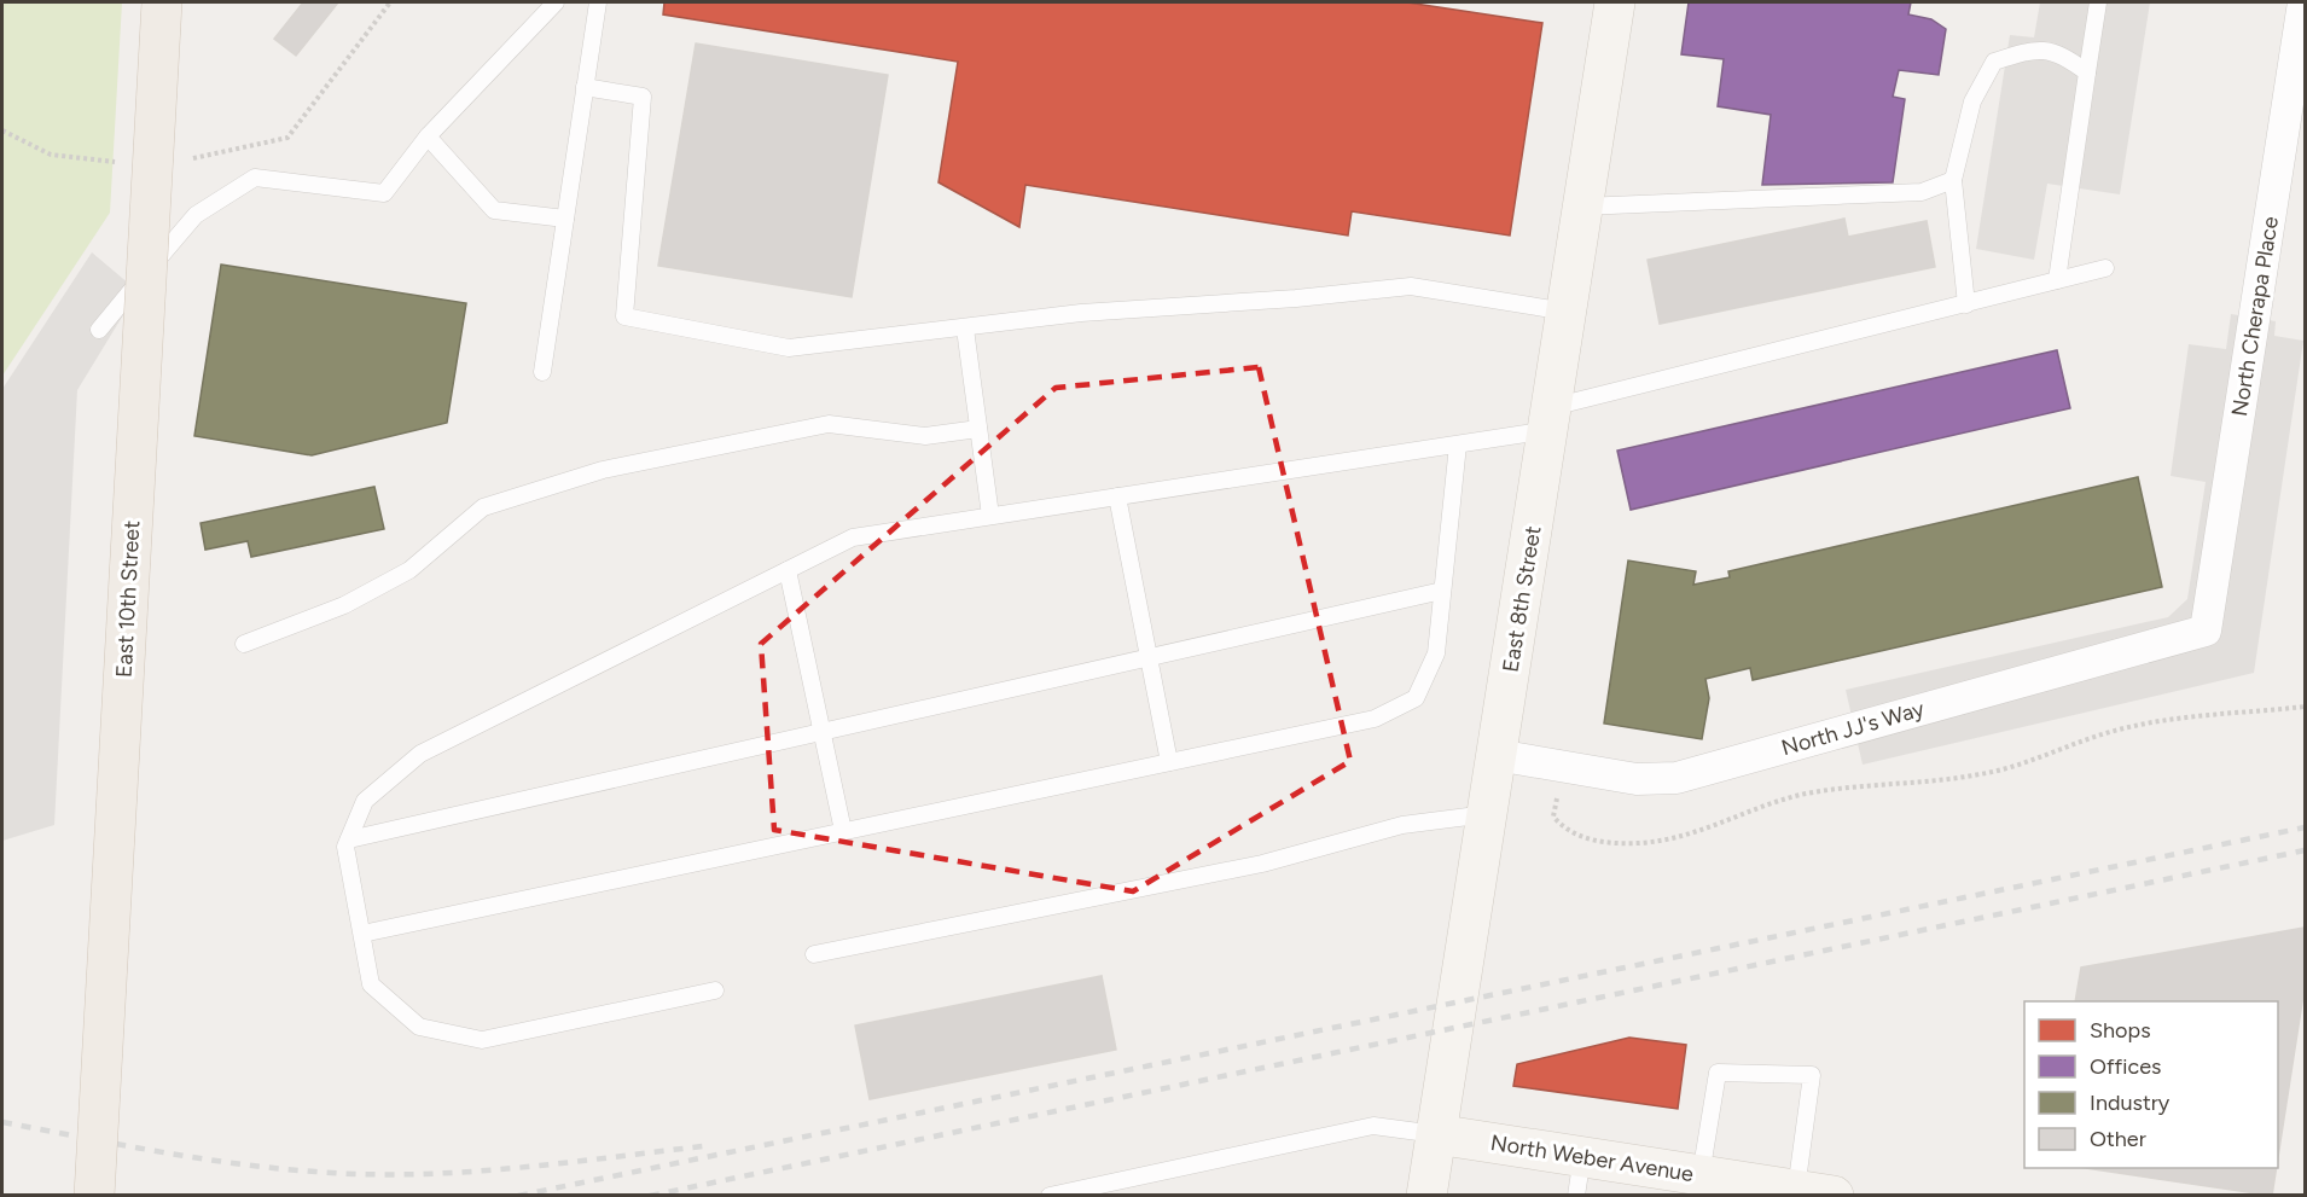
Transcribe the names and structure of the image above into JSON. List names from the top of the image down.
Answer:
{
  "streets": {
    "main road": ["East 10th Street", "East 8th Street", "North Weber Avenue"],
    "street": ["North Cherapa Place", "North JJ's Way"]
  },
  "crossings": [
    ["North Cherapa Place", "North JJ's Way"],
    ["East 8th Street", "North JJ's Way"],
    ["East 8th Street", "North Weber Avenue"]
  ],
  "legend": [
    "Shops",
    "Offices",
    "Industry",
    "Other"
  ]
}
